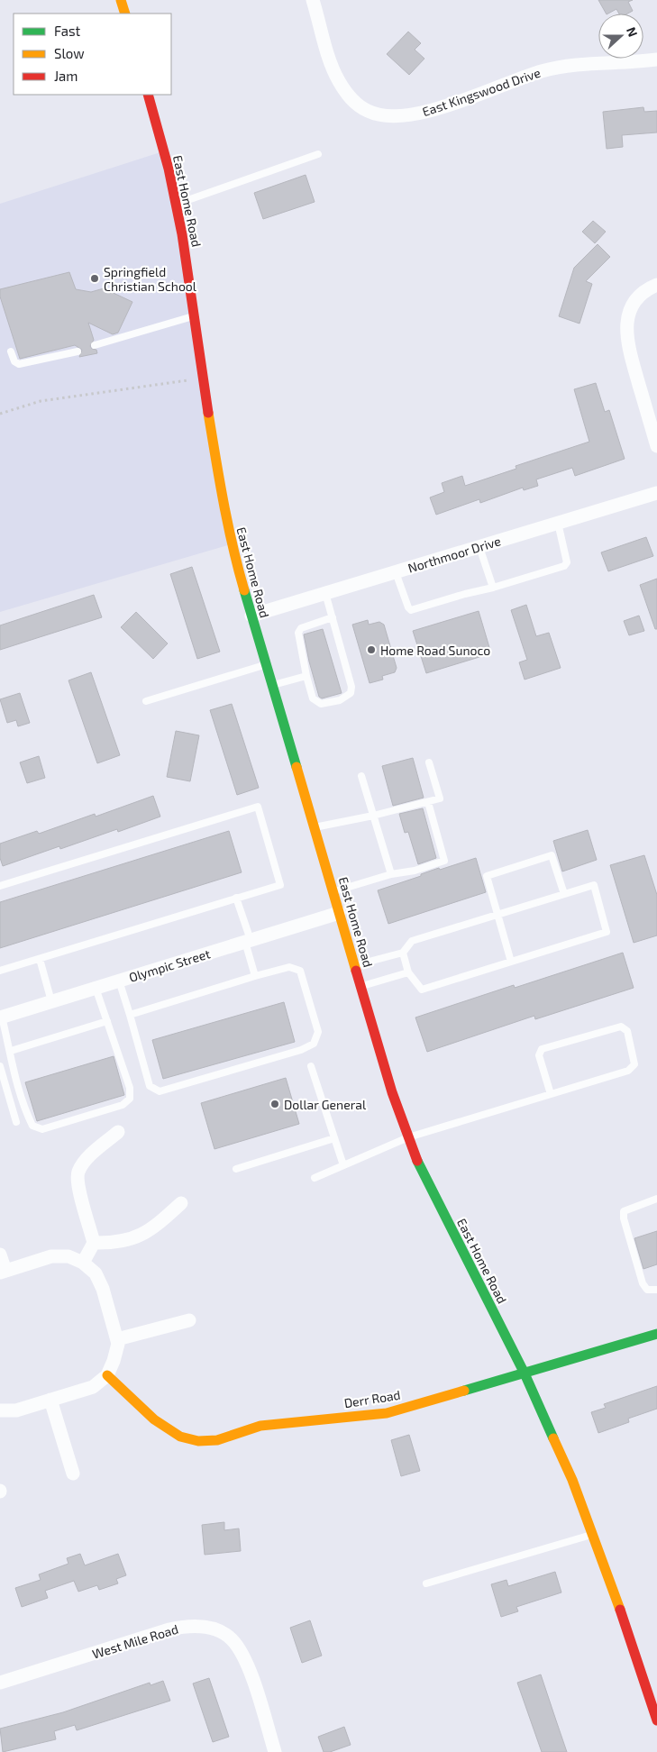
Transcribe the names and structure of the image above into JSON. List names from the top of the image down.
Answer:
{
  "streets": {
    "street": [
      "East Kingswood Drive",
      "East Home Road",
      "Northmoor Drive",
      "Olympic Street",
      "Derr Road",
      "West Mile Road"
    ]
  },
  "crossings": [
    ["East Home Road", "Northmoor Drive"],
    ["East Home Road", "Olympic Street"],
    ["East Home Road", "Derr Road"]
  ],
  "places": ["Springfield Christian School", "Home Road Sunoco", "Dollar General"],
  "legend": ["Fast", "Slow", "Jam"],
  "north": "right"
}
